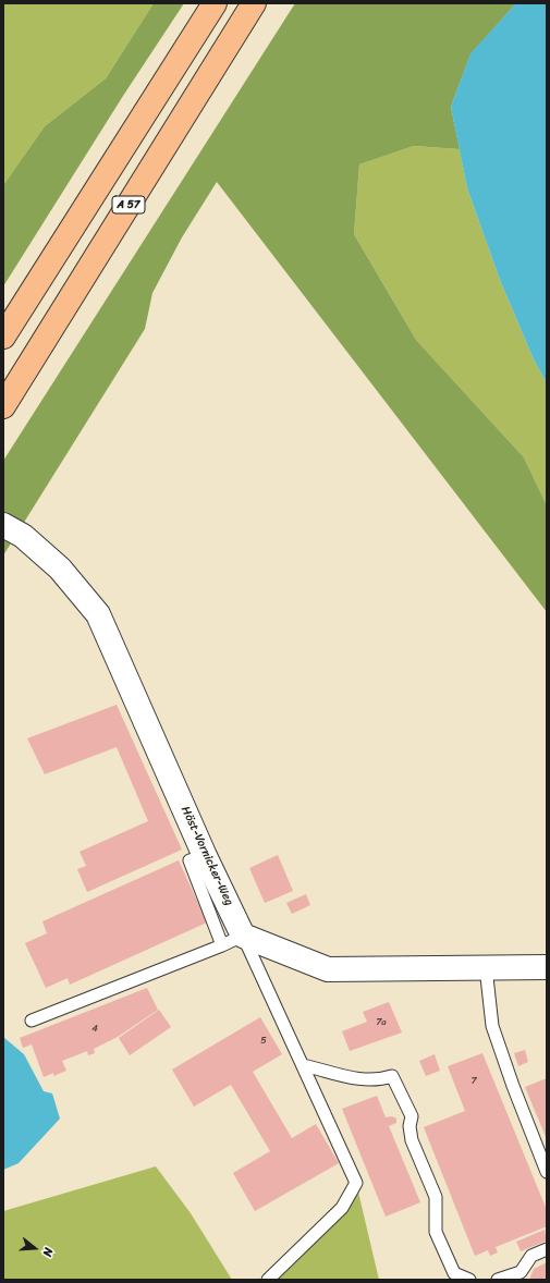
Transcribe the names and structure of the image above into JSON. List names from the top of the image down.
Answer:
{
  "streets": {
    "highway": ["A 57"],
    "street": ["Höst-Vornicker-Weg"]
  },
  "house_numbers": [
    "7a",
    "4",
    "5",
    "7"
  ],
  "north": "right"
}
